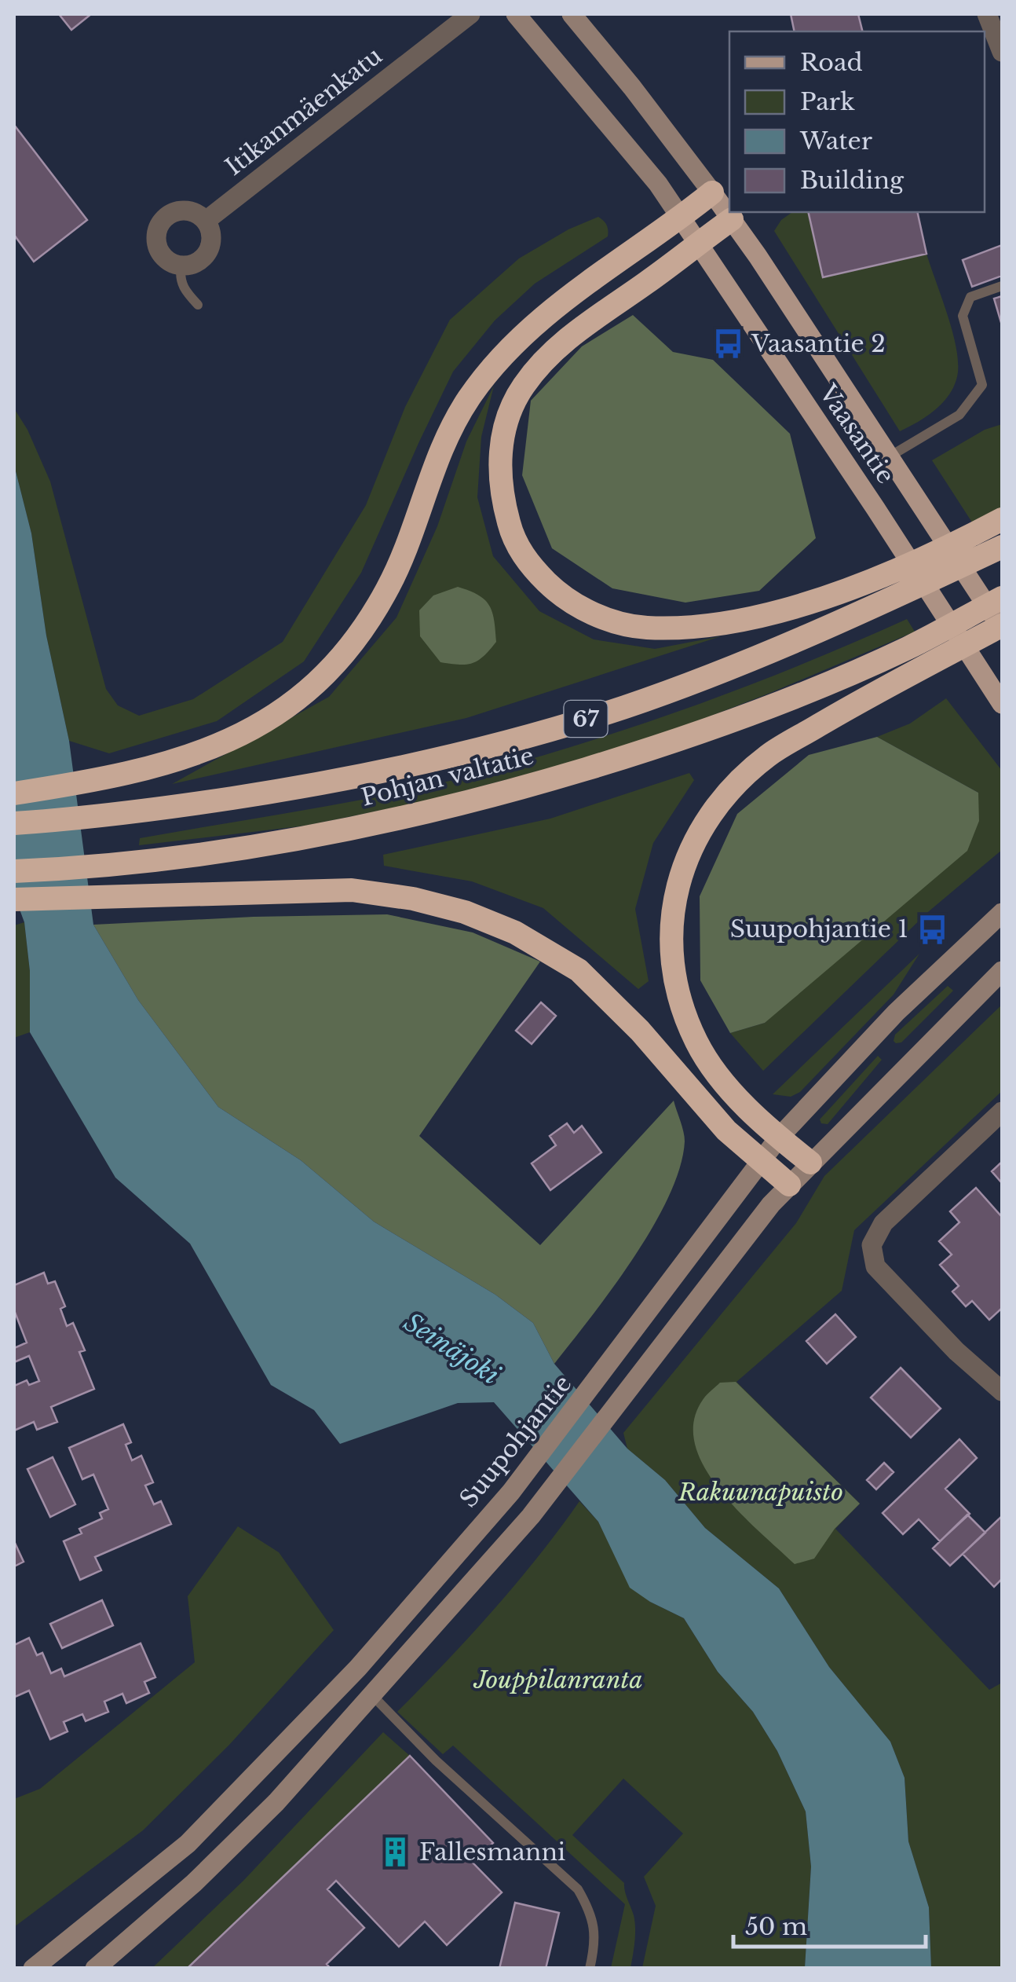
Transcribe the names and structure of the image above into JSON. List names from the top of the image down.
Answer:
{
  "streets": {
    "highway": ["67", "Pohjan valtatie"],
    "main road": ["Vaasantie", "Suupohjantie"],
    "street": ["Itikanmäenkatu"]
  },
  "water": ["Seinäjoki"],
  "parks": ["Rakuunapuisto", "Jouppilanranta"],
  "places": {
    "bus stop": ["Vaasantie 2", "Suupohjantie 1"],
    "building": ["Fallesmanni"]
  },
  "legend": [
    "Road",
    "Park",
    "Water",
    "Building"
  ],
  "scale_bar": "50 m"
}
